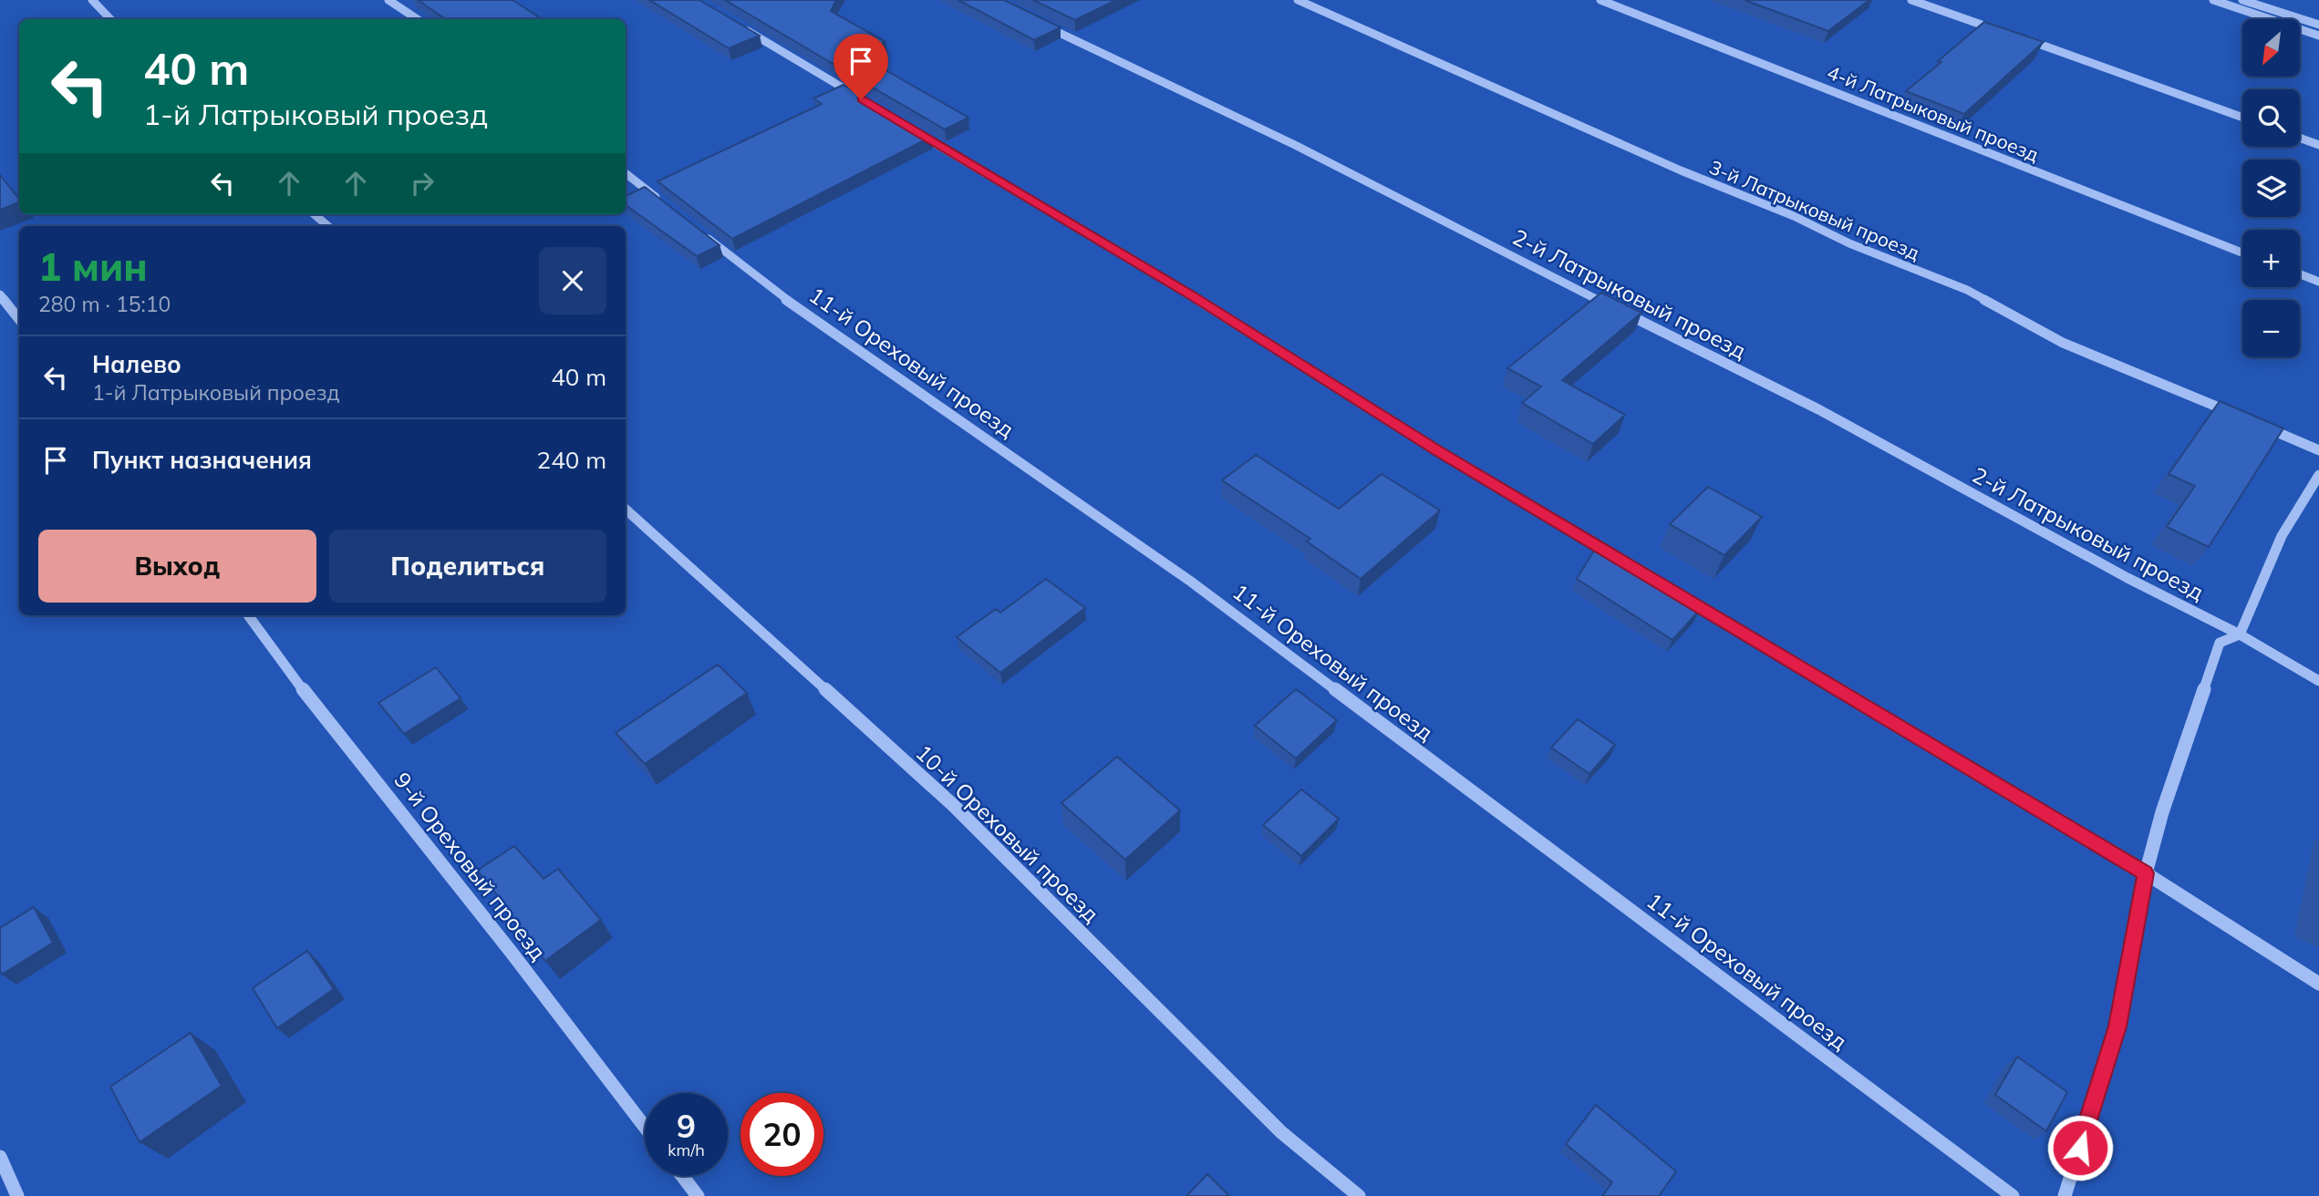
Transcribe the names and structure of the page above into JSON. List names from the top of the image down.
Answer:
{
  "streets": {
    "lane": [
      "4-й Латрыковый проезд",
      "3-й Латрыковый проезд",
      "2-й Латрыковый проезд",
      "11-й Ореховый проезд",
      "10-й Ореховый проезд",
      "9-й Ореховый проезд"
    ]
  },
  "north": "bottom left",
  "page": {
    "map_buttons": ["+", "−"],
    "turn": ["40 m", "1-й Латрыковый проезд"],
    "heading": ["1 мин", "280 m · 15:10"],
    "list": [
      {
        "name": "Налево",
        "note": "1-й Латрыковый проезд",
        "value": "40 m"
      },
      {
        "name": "Пункт назначения",
        "value": "240 m"
      }
    ],
    "buttons": ["Выход", "Поделиться"],
    "speed": "9 km/h",
    "limit": "20"
  }
}
